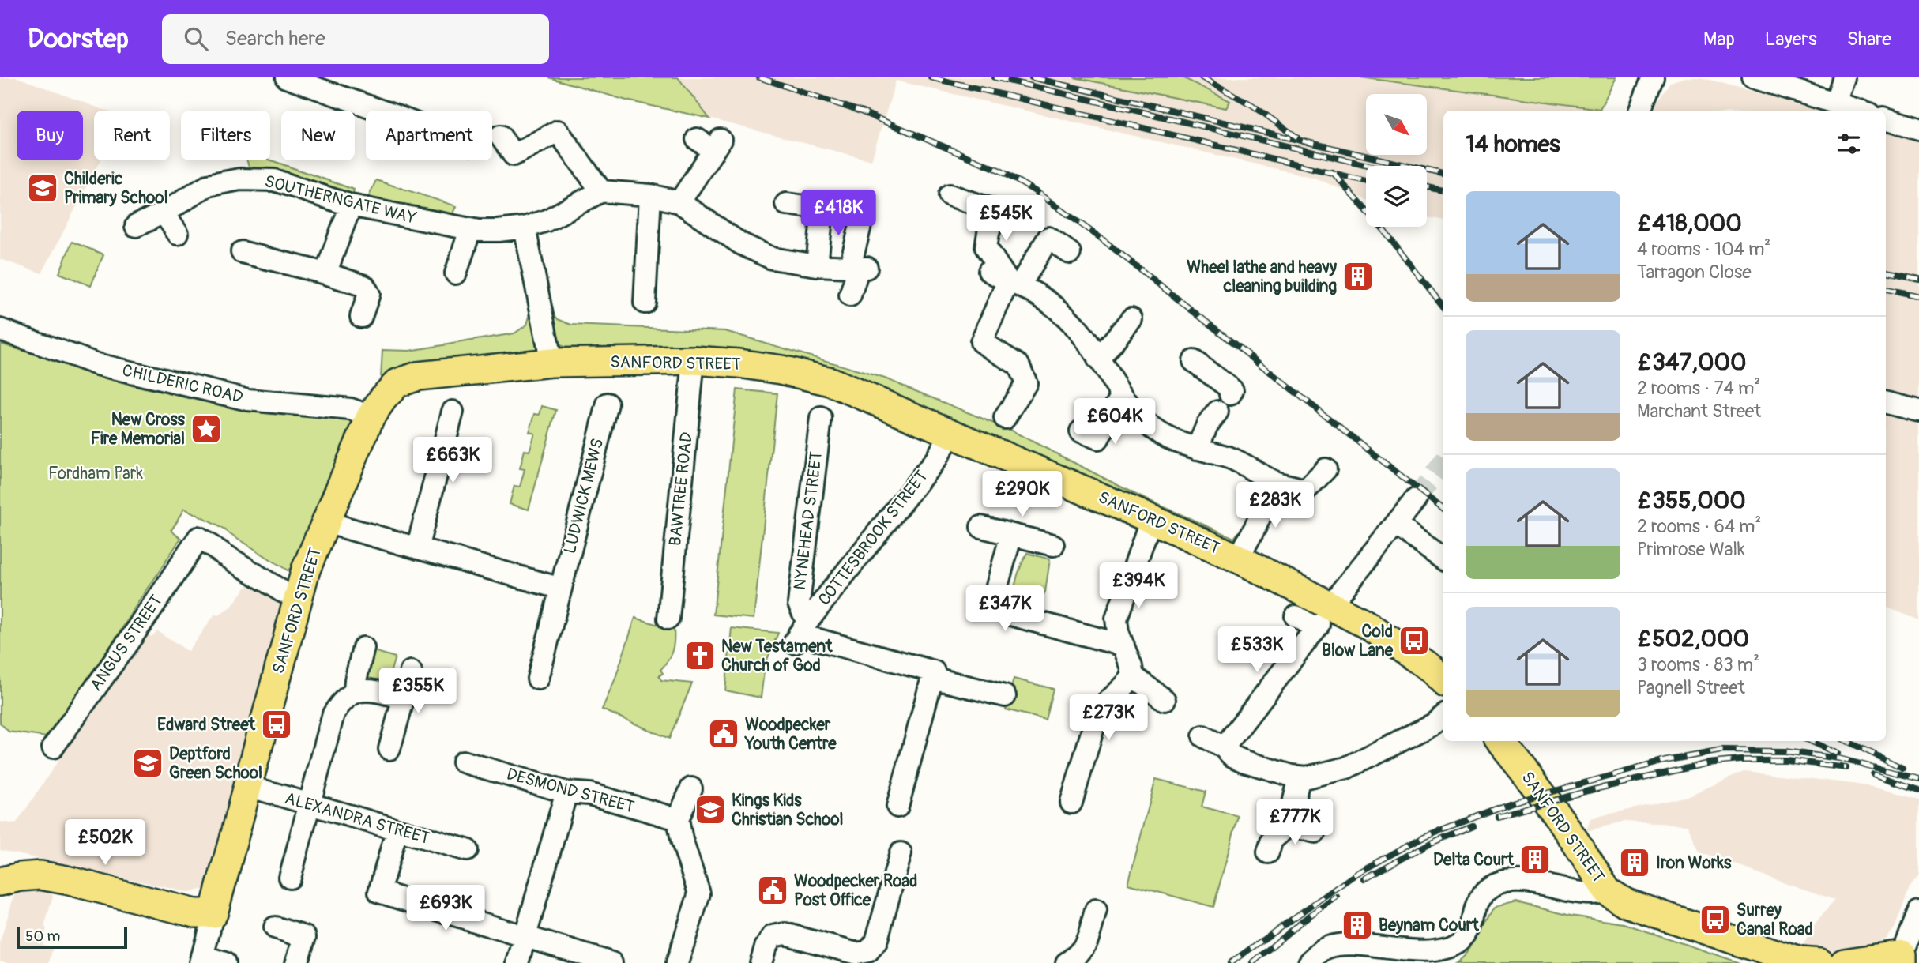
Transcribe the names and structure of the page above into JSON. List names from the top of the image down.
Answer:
{
  "streets": {
    "main road": ["SANFORD STREET"],
    "street": [
      "SOUTHERNGATE WAY",
      "CHILDERIC ROAD",
      "BAWTREE ROAD",
      "LUDWICK MEWS",
      "NYNEHEAD STREET",
      "COTTESBROOK STREET",
      "ANGUS STREET",
      "DESMOND STREET",
      "ALEXANDRA STREET"
    ]
  },
  "crossings": [
    ["SANFORD STREET", "CHILDERIC ROAD"],
    ["SANFORD STREET", "BAWTREE ROAD"],
    ["SANFORD STREET", "COTTESBROOK STREET"],
    ["SANFORD STREET", "ANGUS STREET"],
    ["SANFORD STREET", "ALEXANDRA STREET"],
    ["NYNEHEAD STREET", "COTTESBROOK STREET"]
  ],
  "parks": ["Fordham Park"],
  "places": {
    "school or university": ["Childeric Primary School", "Deptford Green School", "Kings Kids Christian School"],
    "building": [
      "Wheel lathe and heavy cleaning building",
      "Delta Court",
      "Iron Works",
      "Beynam Court"
    ],
    "place": ["New Cross Fire Memorial"],
    "bus stop": ["Cold Blow Lane", "Edward Street", "Surrey Canal Road"],
    "church": ["New Testament Church of God"],
    "public building": ["Woodpecker Youth Centre", "Woodpecker Road Post Office"]
  },
  "scale_bar": "50 m",
  "north": "bottom right",
  "page": {
    "header": "Doorstep",
    "search": "Search here",
    "nav": ["Map", "Layers", "Share"],
    "chip": [
      "Buy",
      "Rent",
      "Filters",
      "New",
      "Apartment"
    ],
    "heading": "14 homes",
    "list": [
      {
        "name": "£418,000",
        "note": "4 rooms · 104 m² · Tarragon Close"
      },
      {
        "name": "£347,000",
        "note": "2 rooms · 74 m² · Marchant Street"
      },
      {
        "name": "£355,000",
        "note": "2 rooms · 64 m² · Primrose Walk"
      },
      {
        "name": "£502,000",
        "note": "3 rooms · 83 m² · Pagnell Street"
      }
    ],
    "price": [
      "£418K",
      "£545K",
      "£604K",
      "£663K",
      "£290K",
      "£283K",
      "£394K",
      "£347K",
      "£533K",
      "£355K",
      "£273K",
      "£777K",
      "£502K",
      "£693K"
    ],
    "scale": "50 m"
  }
}
